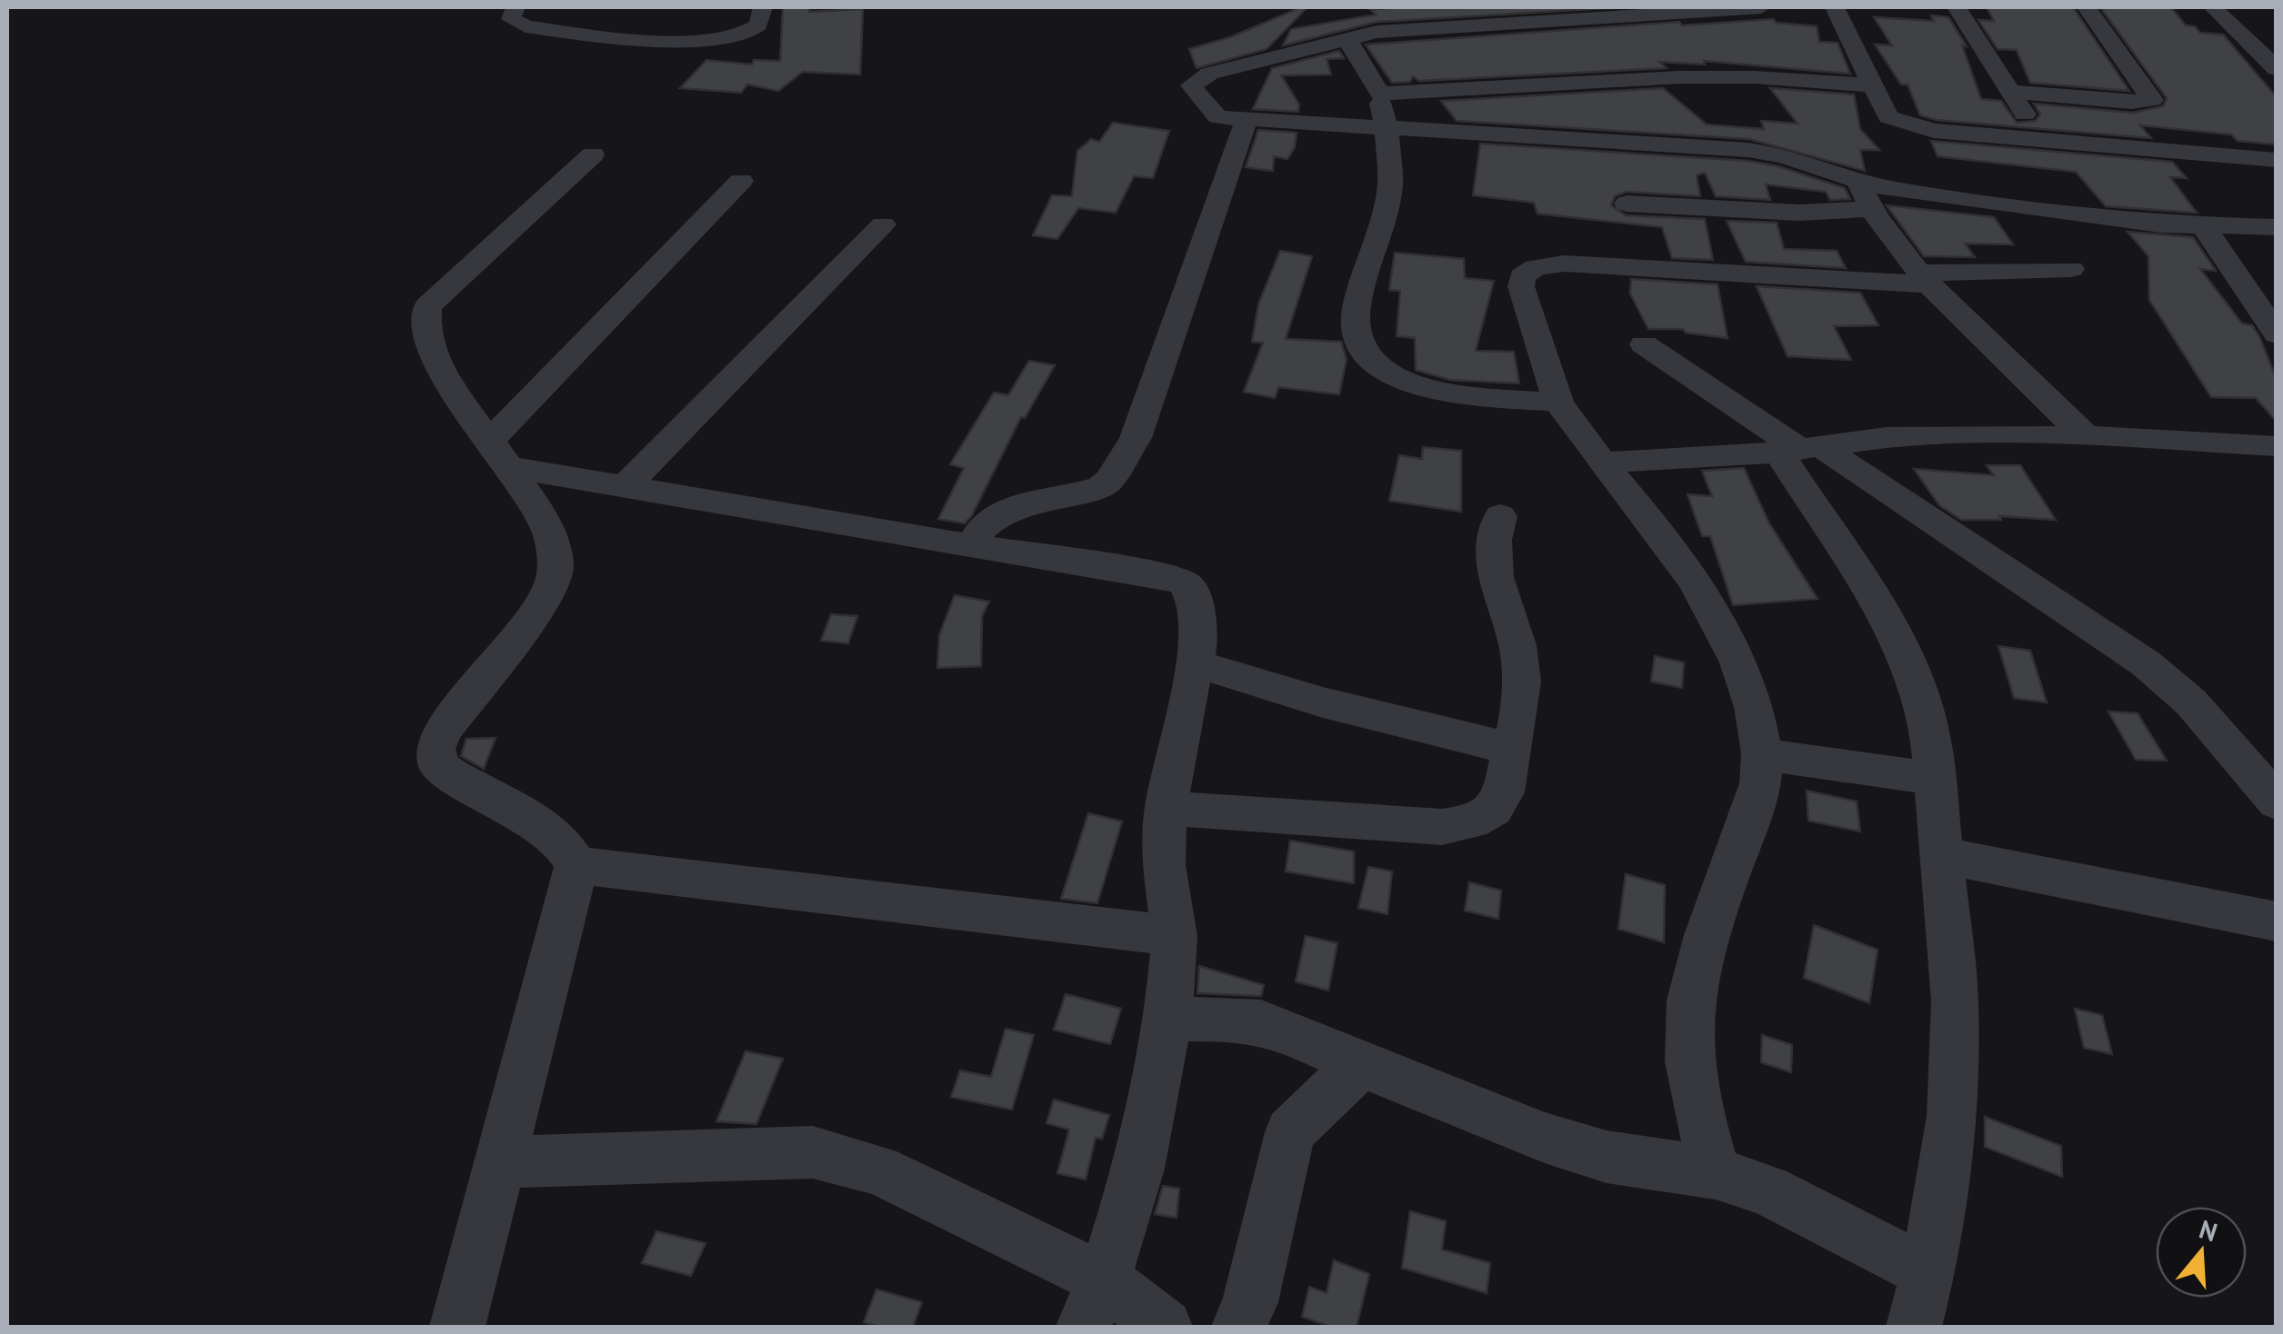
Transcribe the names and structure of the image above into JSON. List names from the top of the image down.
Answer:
{
  "north": "top"
}
